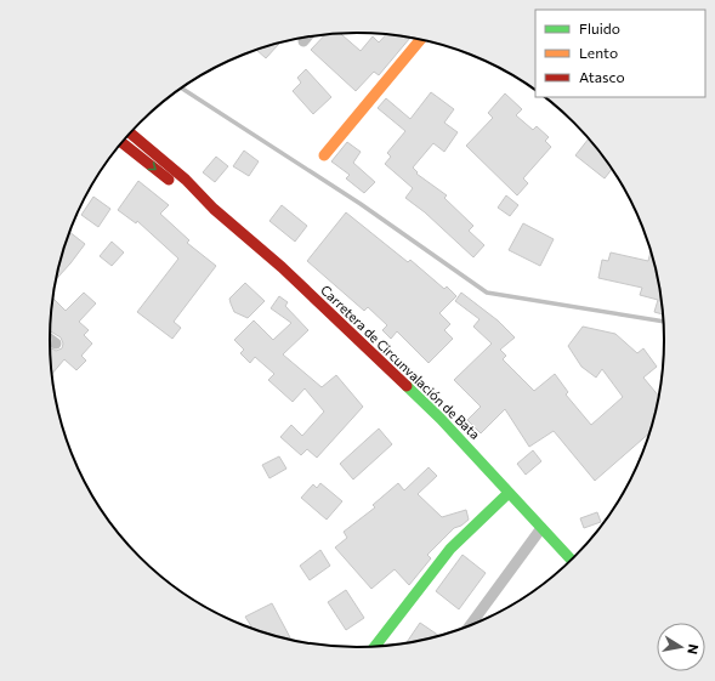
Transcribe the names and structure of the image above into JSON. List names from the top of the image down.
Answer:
{
  "streets": {
    "main road": ["Carretera de Circunvalación de Bata"]
  },
  "legend": ["Fluido", "Lento", "Atasco"],
  "north": "right"
}
